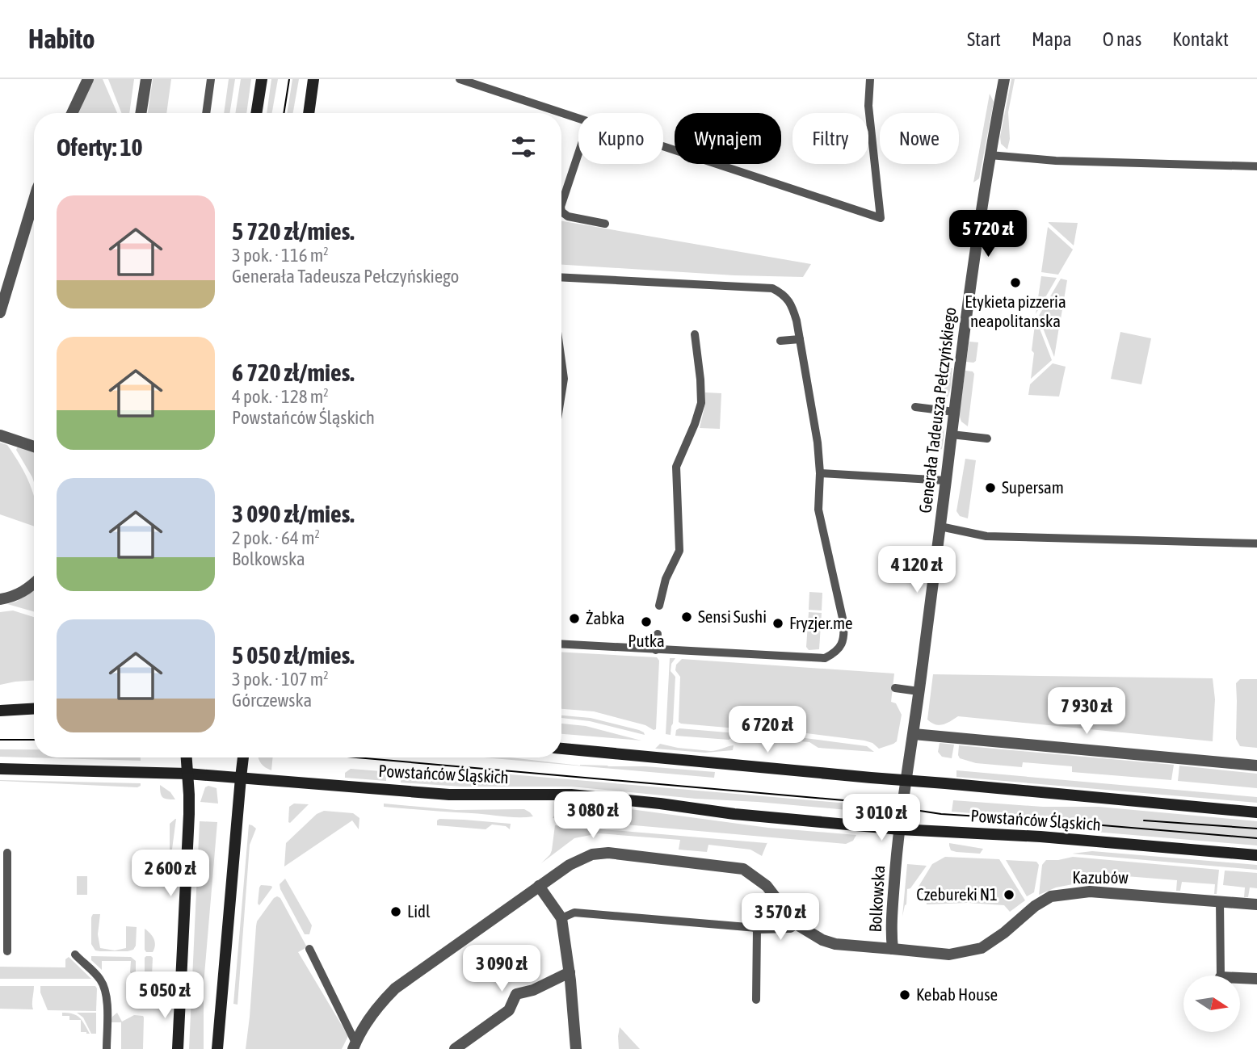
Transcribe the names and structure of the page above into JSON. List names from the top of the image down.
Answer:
{
  "streets": {
    "main road": ["Powstańców Śląskich"],
    "street": ["Generała Tadeusza Pełczyńskiego", "Kazubów", "Bolkowska"]
  },
  "crossings": [
    ["Generała Tadeusza Pełczyńskiego", "Powstańców Śląskich"],
    ["Generała Tadeusza Pełczyńskiego", "Bolkowska"],
    ["Powstańców Śląskich", "Bolkowska"],
    ["Kazubów", "Bolkowska"]
  ],
  "places": [
    "Etykieta pizzeria neapolitanska",
    "Supersam",
    "Sensi Sushi",
    "Żabka",
    "Putka",
    "Fryzjer.me",
    "Czebureki N1",
    "Lidl",
    "Kebab House"
  ],
  "north": "right",
  "page": {
    "header": "Habito",
    "nav": [
      "Start",
      "Mapa",
      "O nas",
      "Kontakt"
    ],
    "chip": [
      "Kupno",
      "Wynajem",
      "Filtry",
      "Nowe"
    ],
    "heading": "Oferty: 10",
    "list": [
      {
        "name": "5 720 zł/mies.",
        "note": "3 pok. · 116 m² · Generała Tadeusza Pełczyńskiego"
      },
      {
        "name": "6 720 zł/mies.",
        "note": "4 pok. · 128 m² · Powstańców Śląskich"
      },
      {
        "name": "3 090 zł/mies.",
        "note": "2 pok. · 64 m² · Bolkowska"
      },
      {
        "name": "5 050 zł/mies.",
        "note": "3 pok. · 107 m² · Górczewska"
      }
    ],
    "price": [
      "5 720 zł",
      "4 120 zł",
      "7 930 zł",
      "6 720 zł",
      "3 080 zł",
      "3 010 zł",
      "2 600 zł",
      "3 570 zł",
      "3 090 zł",
      "5 050 zł"
    ]
  }
}
